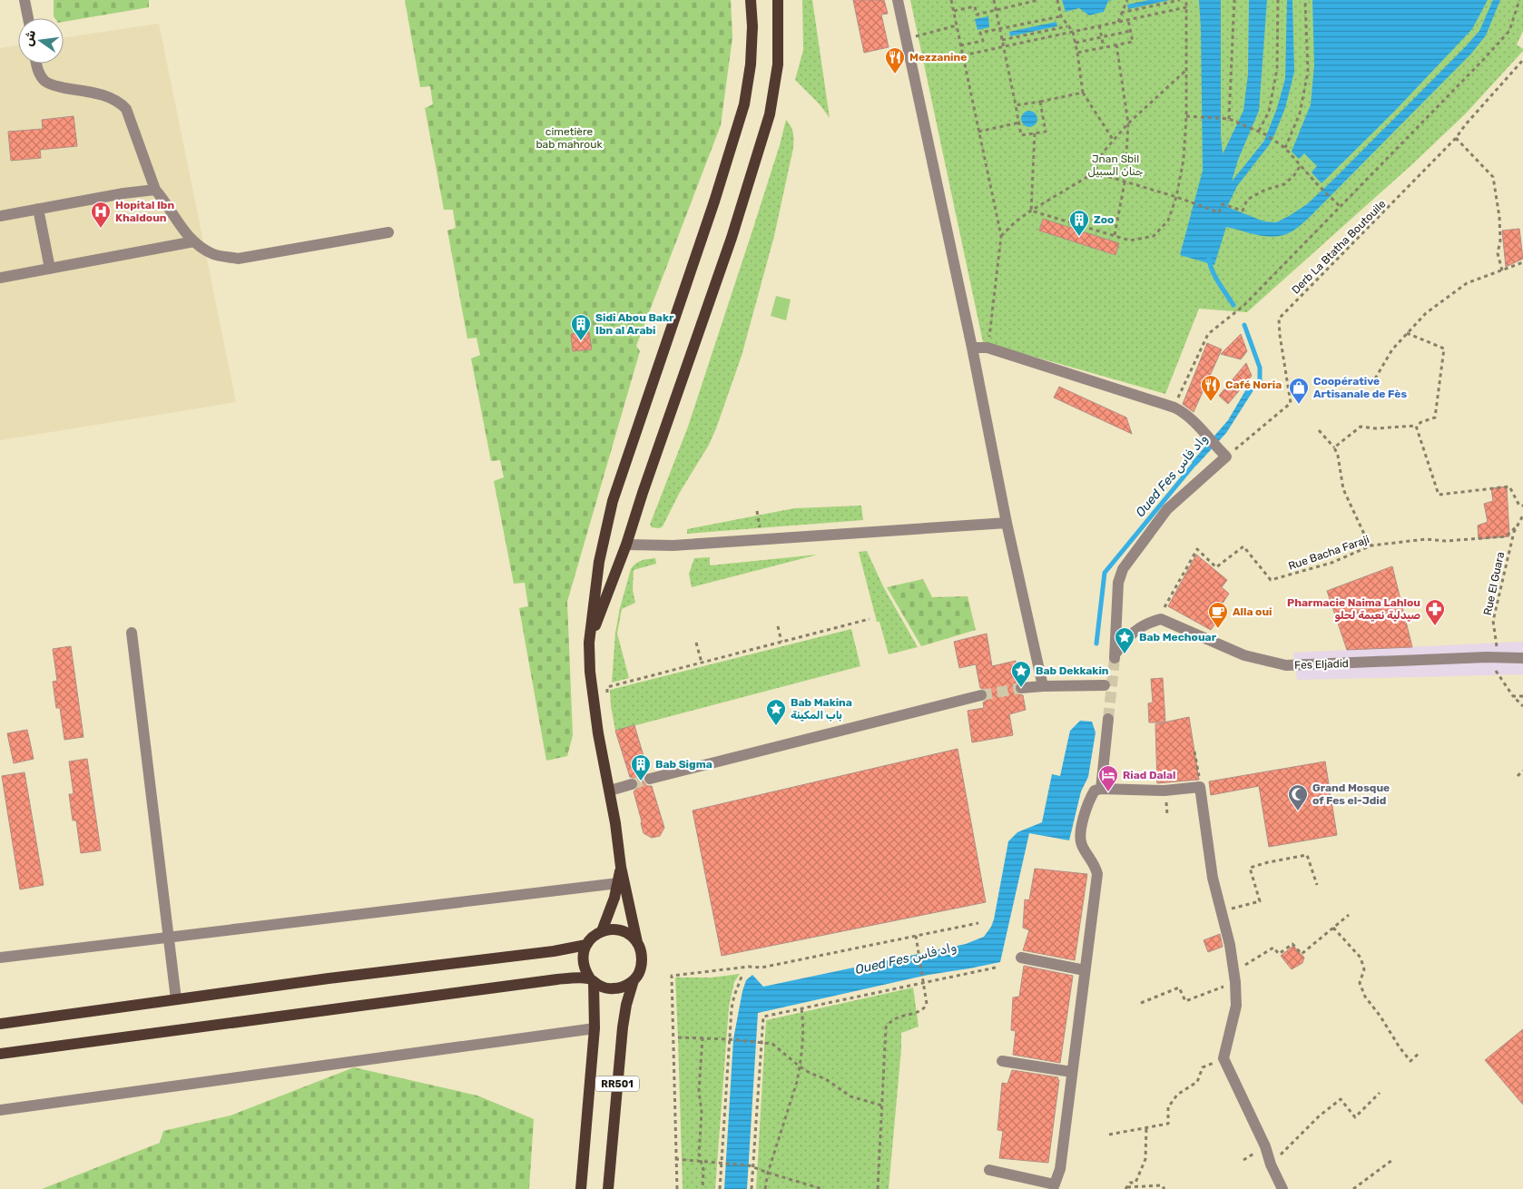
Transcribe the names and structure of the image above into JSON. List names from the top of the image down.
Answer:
{
  "streets": {
    "main road": ["RR501"],
    "street": ["Fes Eljadid"],
    "path": ["Derb La Btatha Boutouile", "Rue Bacha Faraji", "Rue El Guara"]
  },
  "crossings": [
    ["Rue Bacha Faraji", "Rue El Guara"],
    ["Rue Bacha Faraji", "Fes Eljadid"],
    ["Rue El Guara", "Fes Eljadid"]
  ],
  "water": ["Oued Fes واد فاس"],
  "parks": ["cimetière bab mahrouk", "Jnan Sbil جنان السبيل"],
  "places": {
    "restaurant": ["Mezzanine", "Café Noria"],
    "hospital": ["Hopital Ibn Khaldoun"],
    "building": ["Zoo", "Sidi Abou Bakr Ibn al Arabi", "Bab Sigma"],
    "shop": ["Coopérative Artisanale de Fès"],
    "pharmacy": ["Pharmacie Naima Lahlou صيدلية نعيمة لحلو"],
    "cafe": ["Alla oui"],
    "place": ["Bab Mechouar", "Bab Dekkakin", "Bab Makina باب المكينة"],
    "hotel": ["Riad Dalal"],
    "mosque": ["Grand Mosque of Fes el-Jdid"]
  },
  "north": "left"
}
